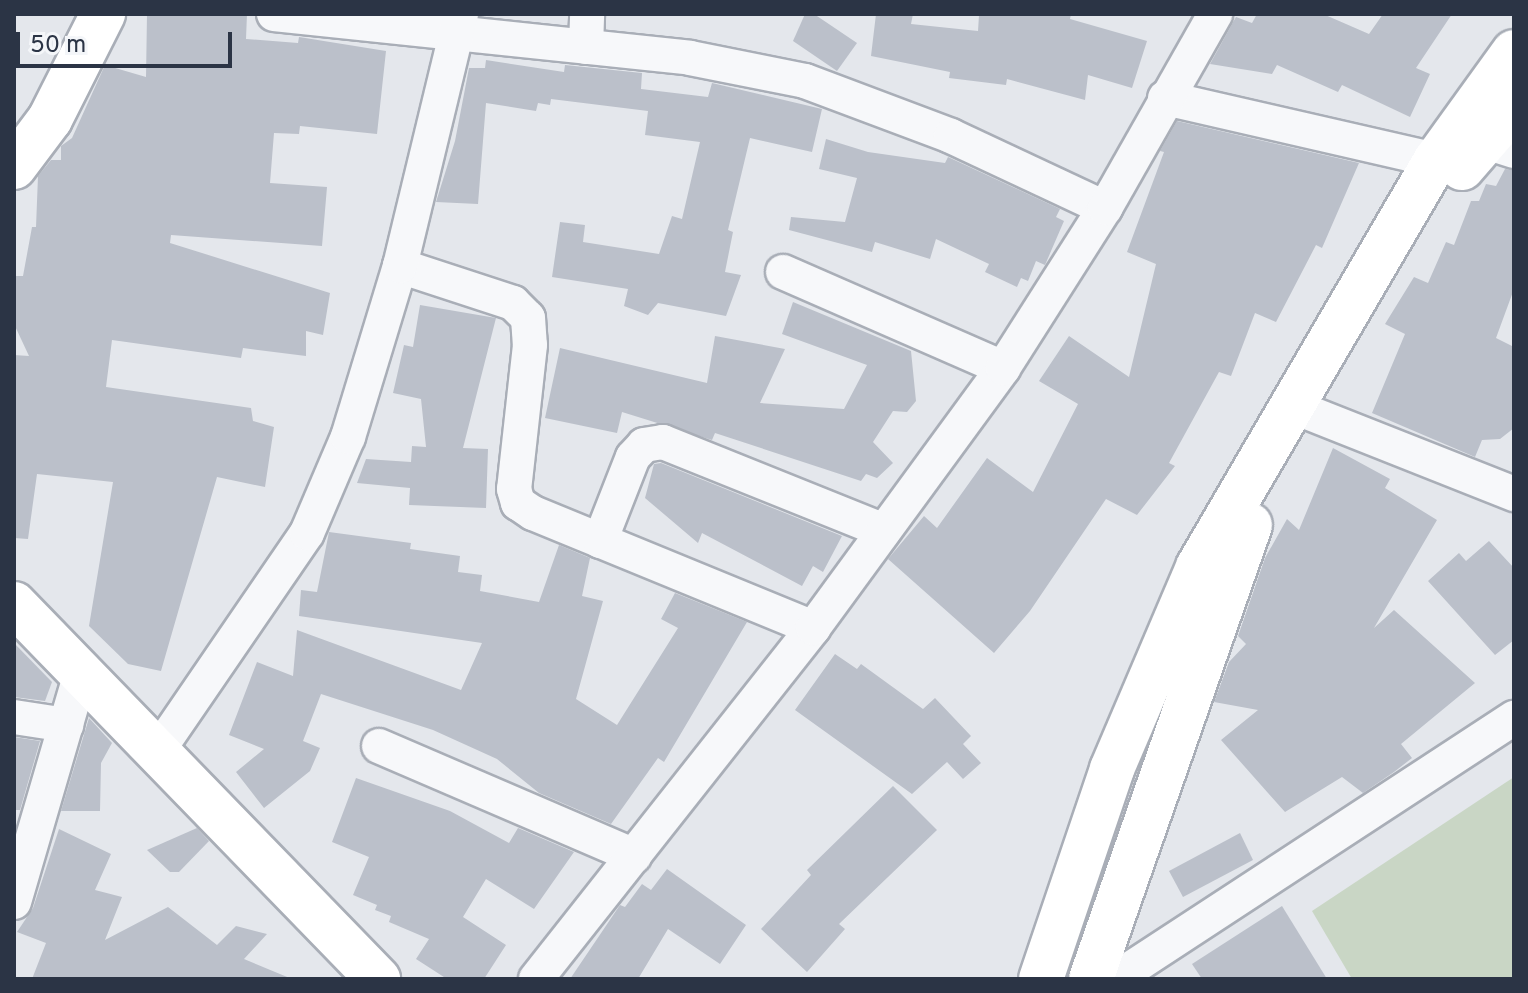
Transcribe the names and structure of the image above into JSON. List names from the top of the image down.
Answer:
{
  "scale_bar": "50 m"
}
